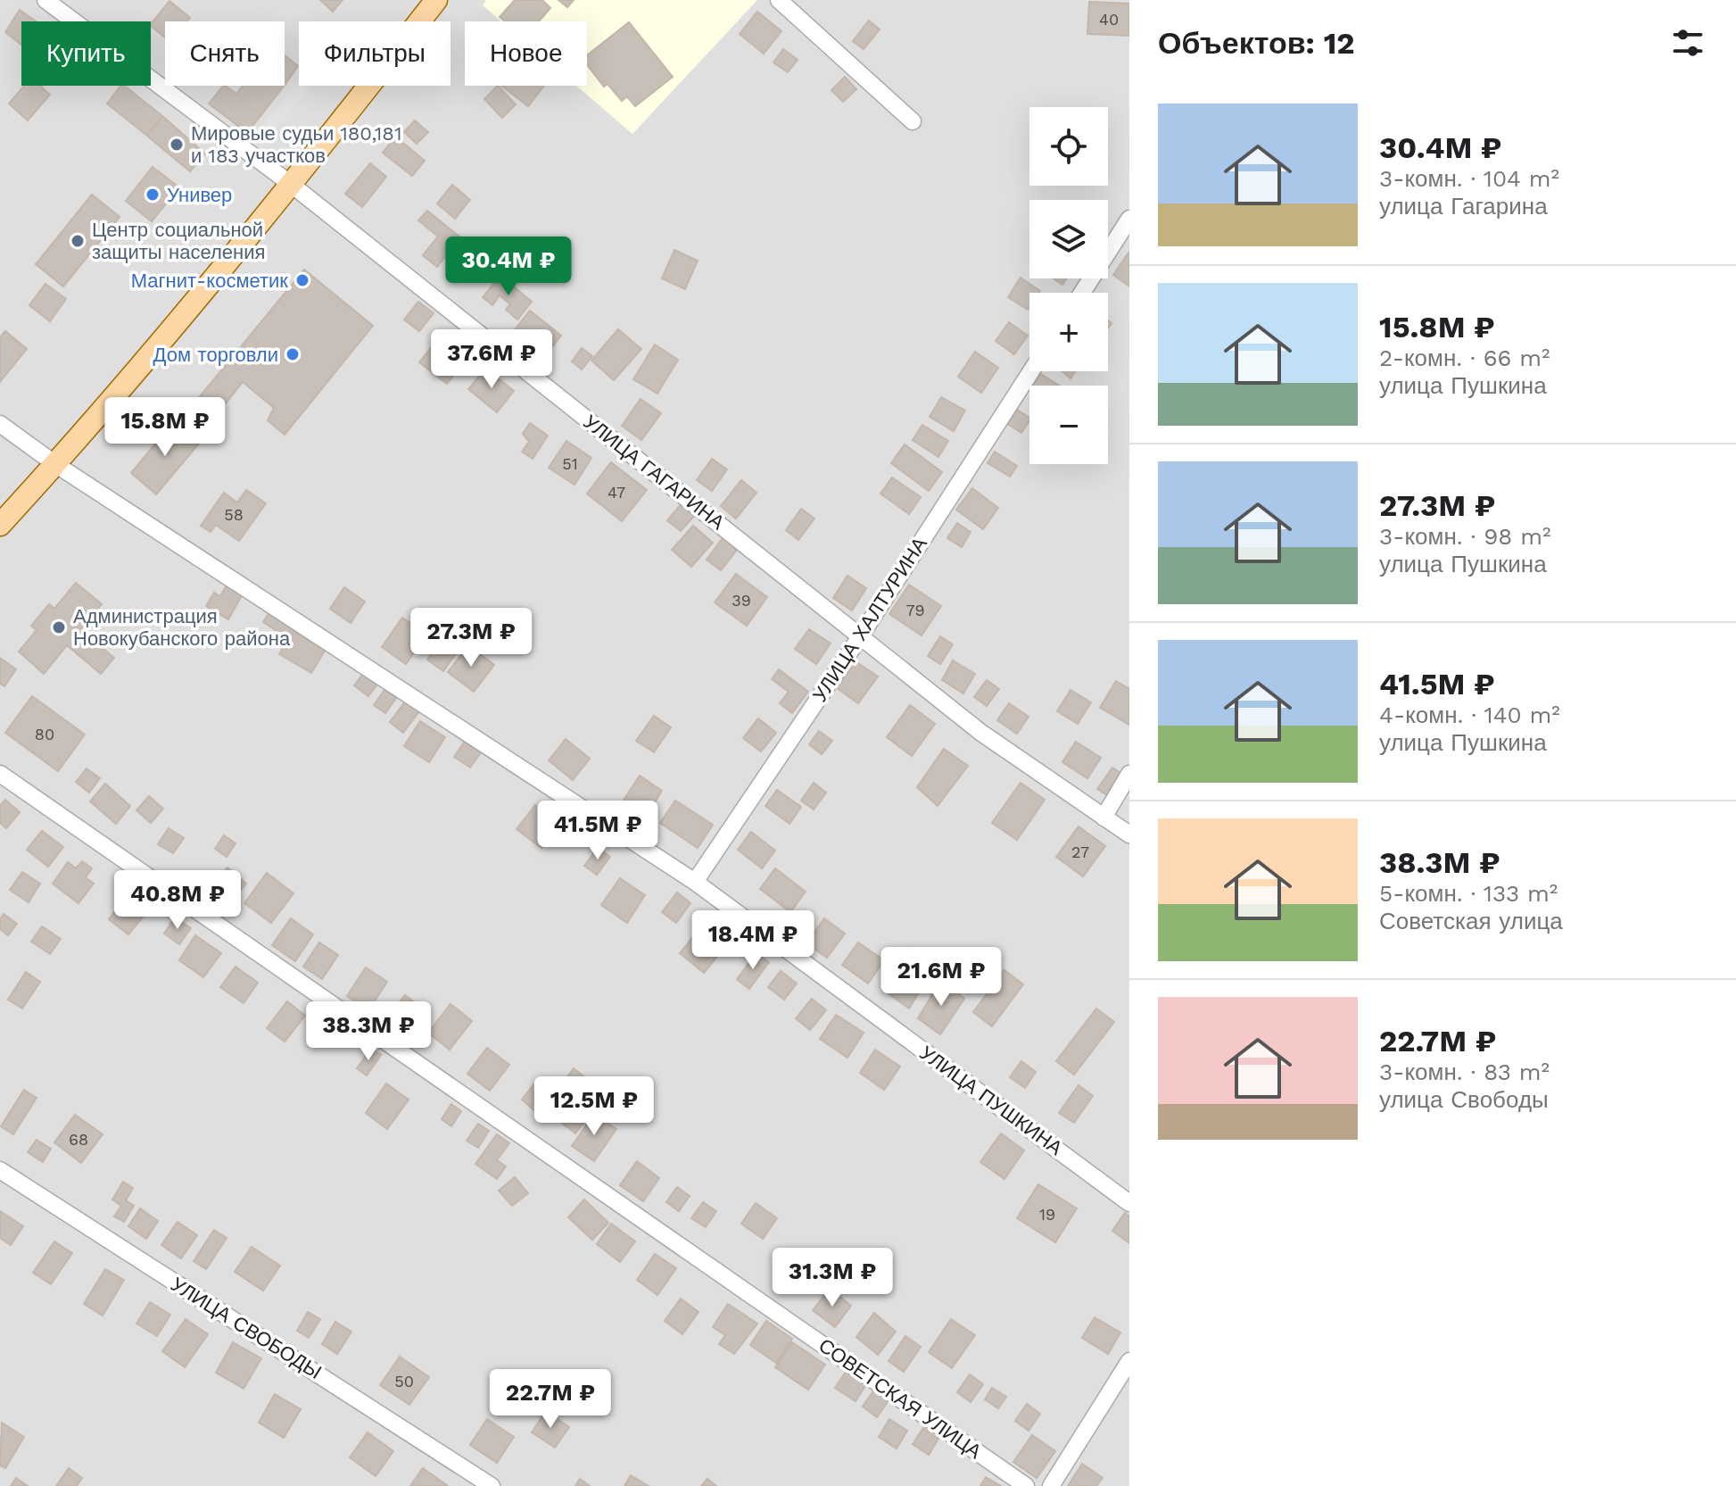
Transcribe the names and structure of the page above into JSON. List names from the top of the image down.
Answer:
{
  "streets": {
    "street": [
      "УЛИЦА ГАГАРИНА",
      "УЛИЦА ХАЛТУРИНА",
      "УЛИЦА ПУШКИНА",
      "УЛИЦА СВОБОДЫ",
      "СОВЕТСКАЯ УЛИЦА"
    ]
  },
  "crossings": [
    ["УЛИЦА ГАГАРИНА", "УЛИЦА ХАЛТУРИНА"],
    ["УЛИЦА ХАЛТУРИНА", "УЛИЦА ПУШКИНА"]
  ],
  "places": [
    "Мировые судьи 180,181 и 183 участков",
    "Универ",
    "Центр социальной защиты населения",
    "Магнит-косметик",
    "Дом торговли",
    "Администрация Новокубанского района"
  ],
  "house_numbers": [
    "40",
    "51",
    "47",
    "58",
    "39",
    "79",
    "80",
    "27",
    "68",
    "19",
    "50"
  ],
  "page": {
    "heading": "Объектов: 12",
    "chip": [
      "Купить",
      "Снять",
      "Фильтры",
      "Новое"
    ],
    "list": [
      {
        "name": "30.4M ₽",
        "note": "3-комн. · 104 m² · улица Гагарина"
      },
      {
        "name": "15.8M ₽",
        "note": "2-комн. · 66 m² · улица Пушкина"
      },
      {
        "name": "27.3M ₽",
        "note": "3-комн. · 98 m² · улица Пушкина"
      },
      {
        "name": "41.5M ₽",
        "note": "4-комн. · 140 m² · улица Пушкина"
      },
      {
        "name": "38.3M ₽",
        "note": "5-комн. · 133 m² · Советская улица"
      },
      {
        "name": "22.7M ₽",
        "note": "3-комн. · 83 m² · улица Свободы"
      }
    ],
    "map_buttons": ["+", "−"],
    "price": [
      "30.4M ₽",
      "37.6M ₽",
      "15.8M ₽",
      "27.3M ₽",
      "41.5M ₽",
      "40.8M ₽",
      "18.4M ₽",
      "21.6M ₽",
      "38.3M ₽",
      "12.5M ₽",
      "31.3M ₽",
      "22.7M ₽"
    ]
  }
}
